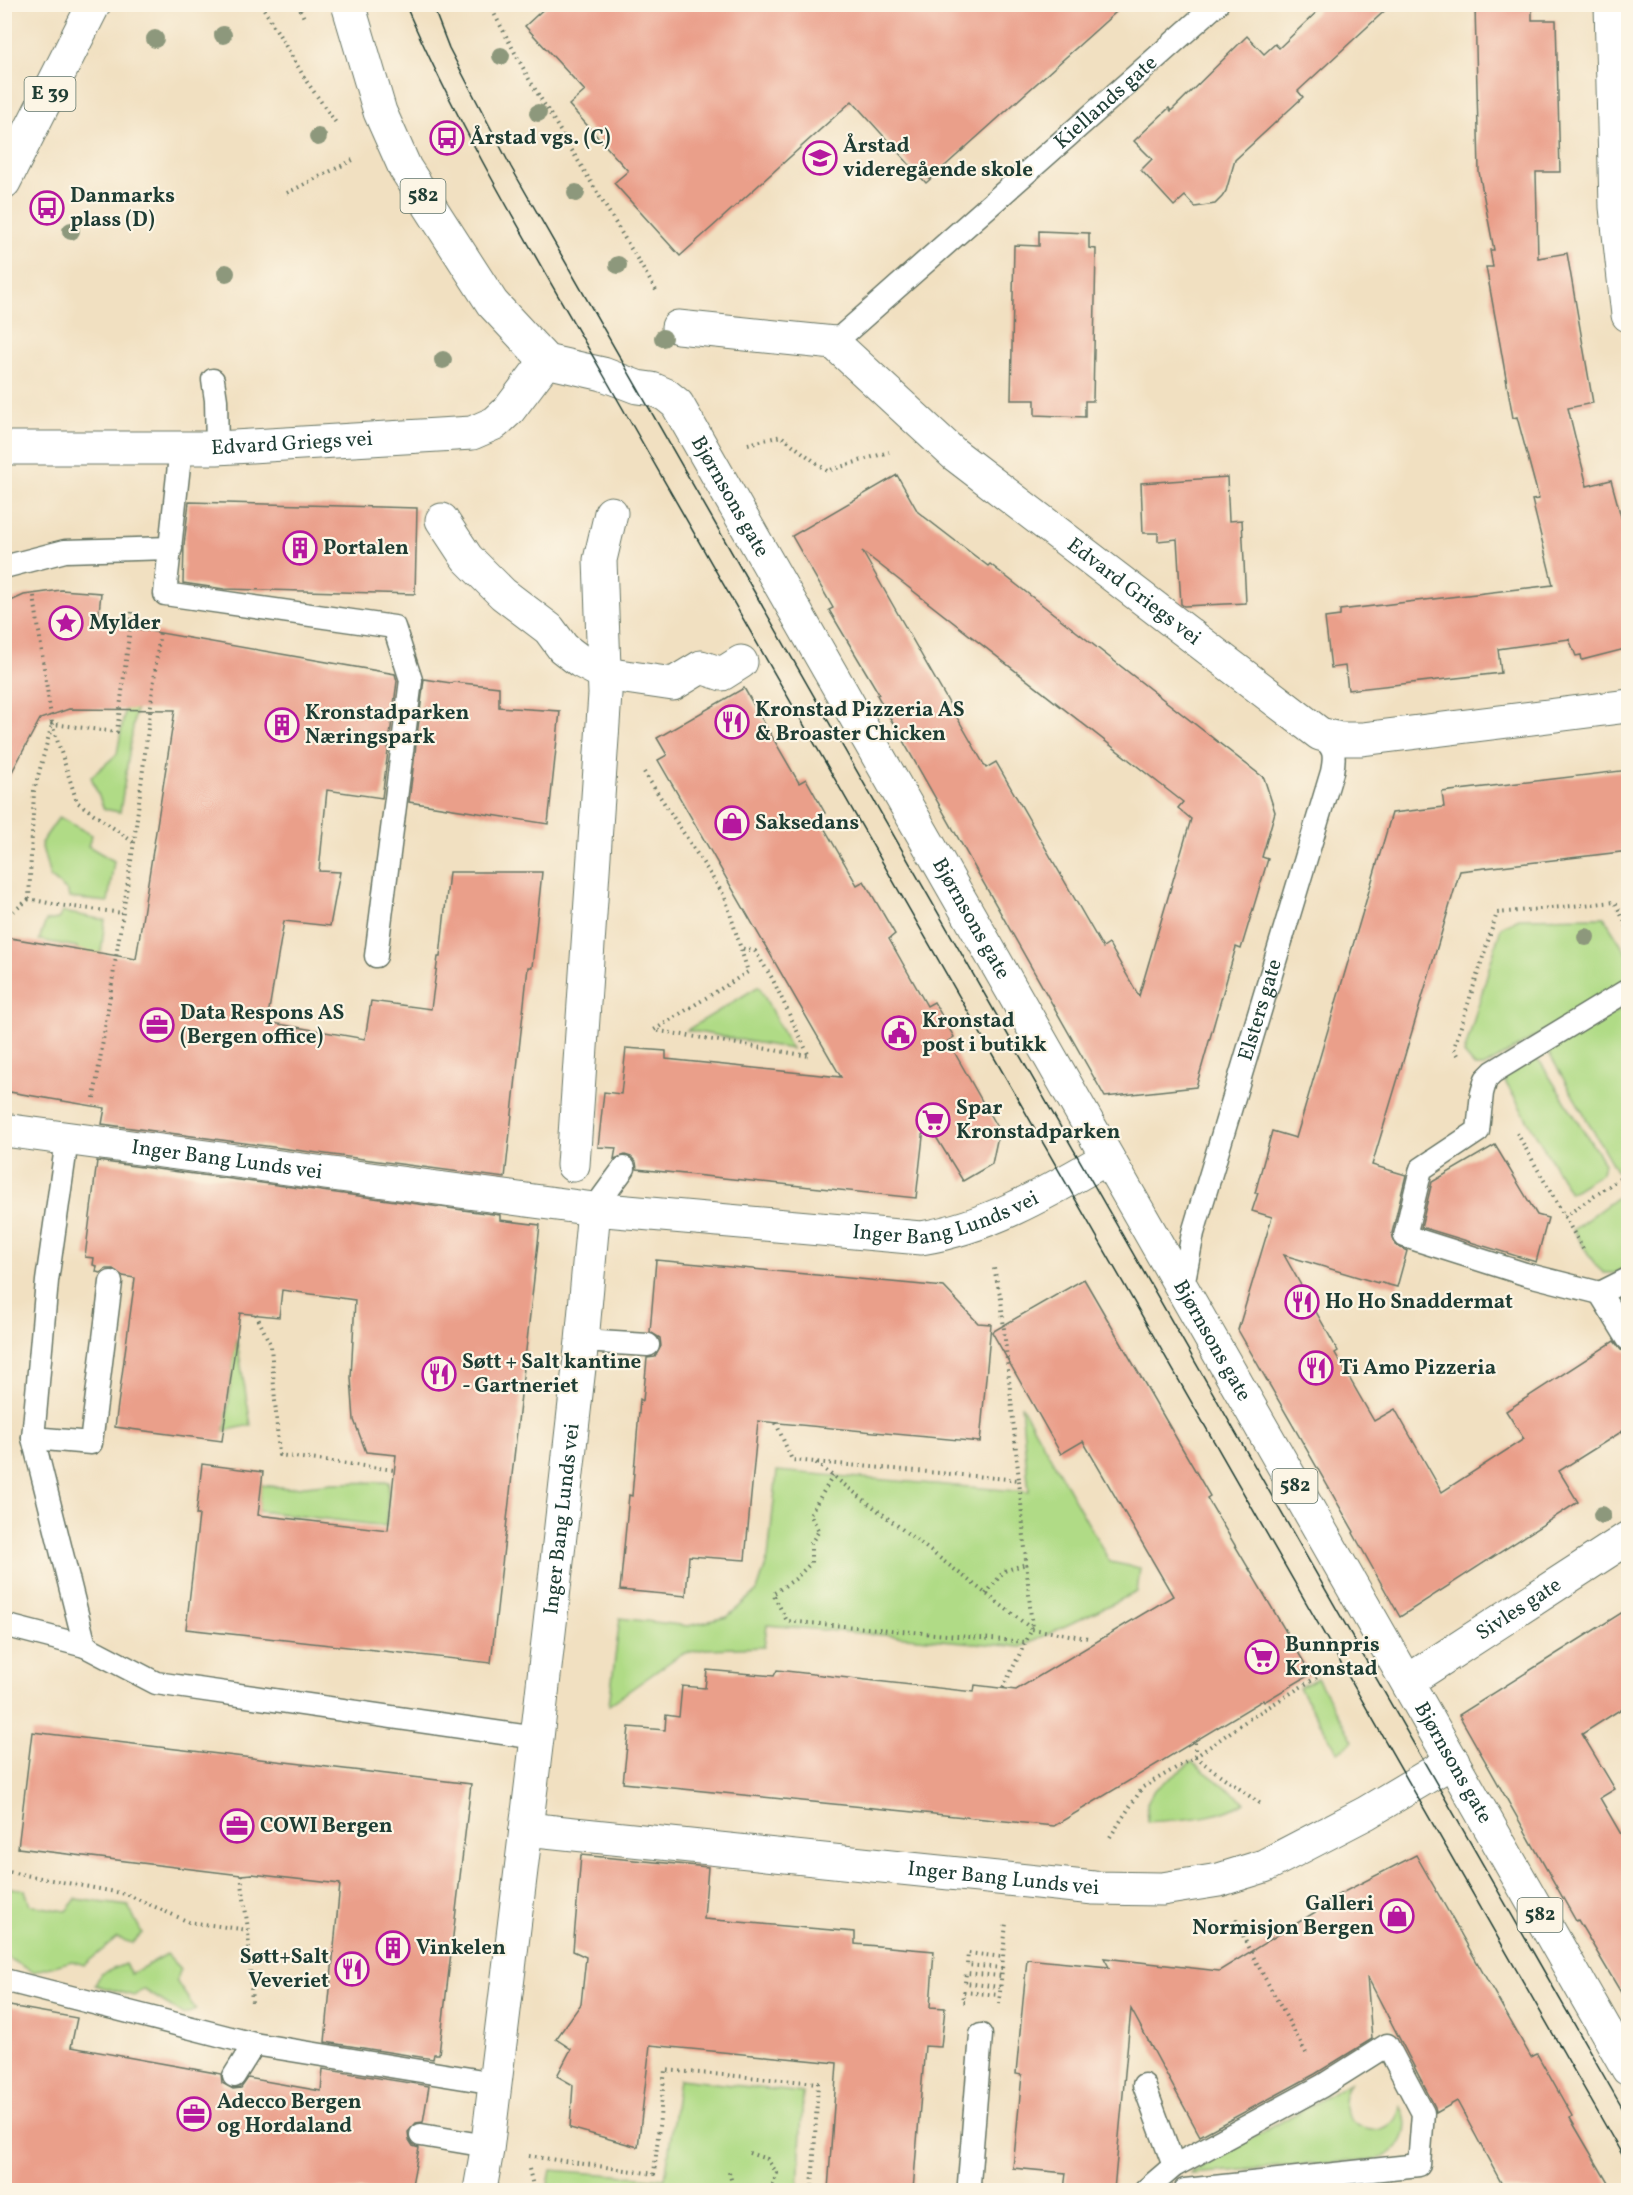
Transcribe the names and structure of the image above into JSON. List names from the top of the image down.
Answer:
{
  "streets": {
    "main road": [
      "E 39",
      "582",
      "Edvard Griegs vei",
      "Bjørnsons gate",
      "Inger Bang Lunds vei",
      "Sivles gate"
    ],
    "lane": ["Kiellands gate", "Elsters gate"]
  },
  "crossings": [
    ["Kiellands gate", "Edvard Griegs vei"],
    ["582", "Edvard Griegs vei"],
    ["582", "Bjørnsons gate"],
    ["Edvard Griegs vei", "Bjørnsons gate"],
    ["Edvard Griegs vei", "Elsters gate"],
    ["Bjørnsons gate", "Elsters gate"],
    ["Bjørnsons gate", "Inger Bang Lunds vei"],
    ["Bjørnsons gate", "Sivles gate"]
  ],
  "places": {
    "bus stop": ["Årstad vgs. (C)", "Danmarks plass (D)"],
    "school or university": ["Årstad videregående skole"],
    "building": ["Portalen", "Kronstadparken Næringspark", "Vinkelen"],
    "place": ["Mylder"],
    "restaurant": [
      "Kronstad Pizzeria AS & Broaster Chicken",
      "Ho Ho Snaddermat",
      "Ti Amo Pizzeria",
      "Søtt + Salt kantine - Gartneriet",
      "Søtt+Salt Veveriet"
    ],
    "shop": ["Saksedans", "Galleri Normisjon Bergen"],
    "office": ["Data Respons AS (Bergen office)", "COWI Bergen", "Adecco Bergen og Hordaland"],
    "public building": ["Kronstad post i butikk"],
    "supermarket": ["Spar Kronstadparken", "Bunnpris Kronstad"]
  }
}
